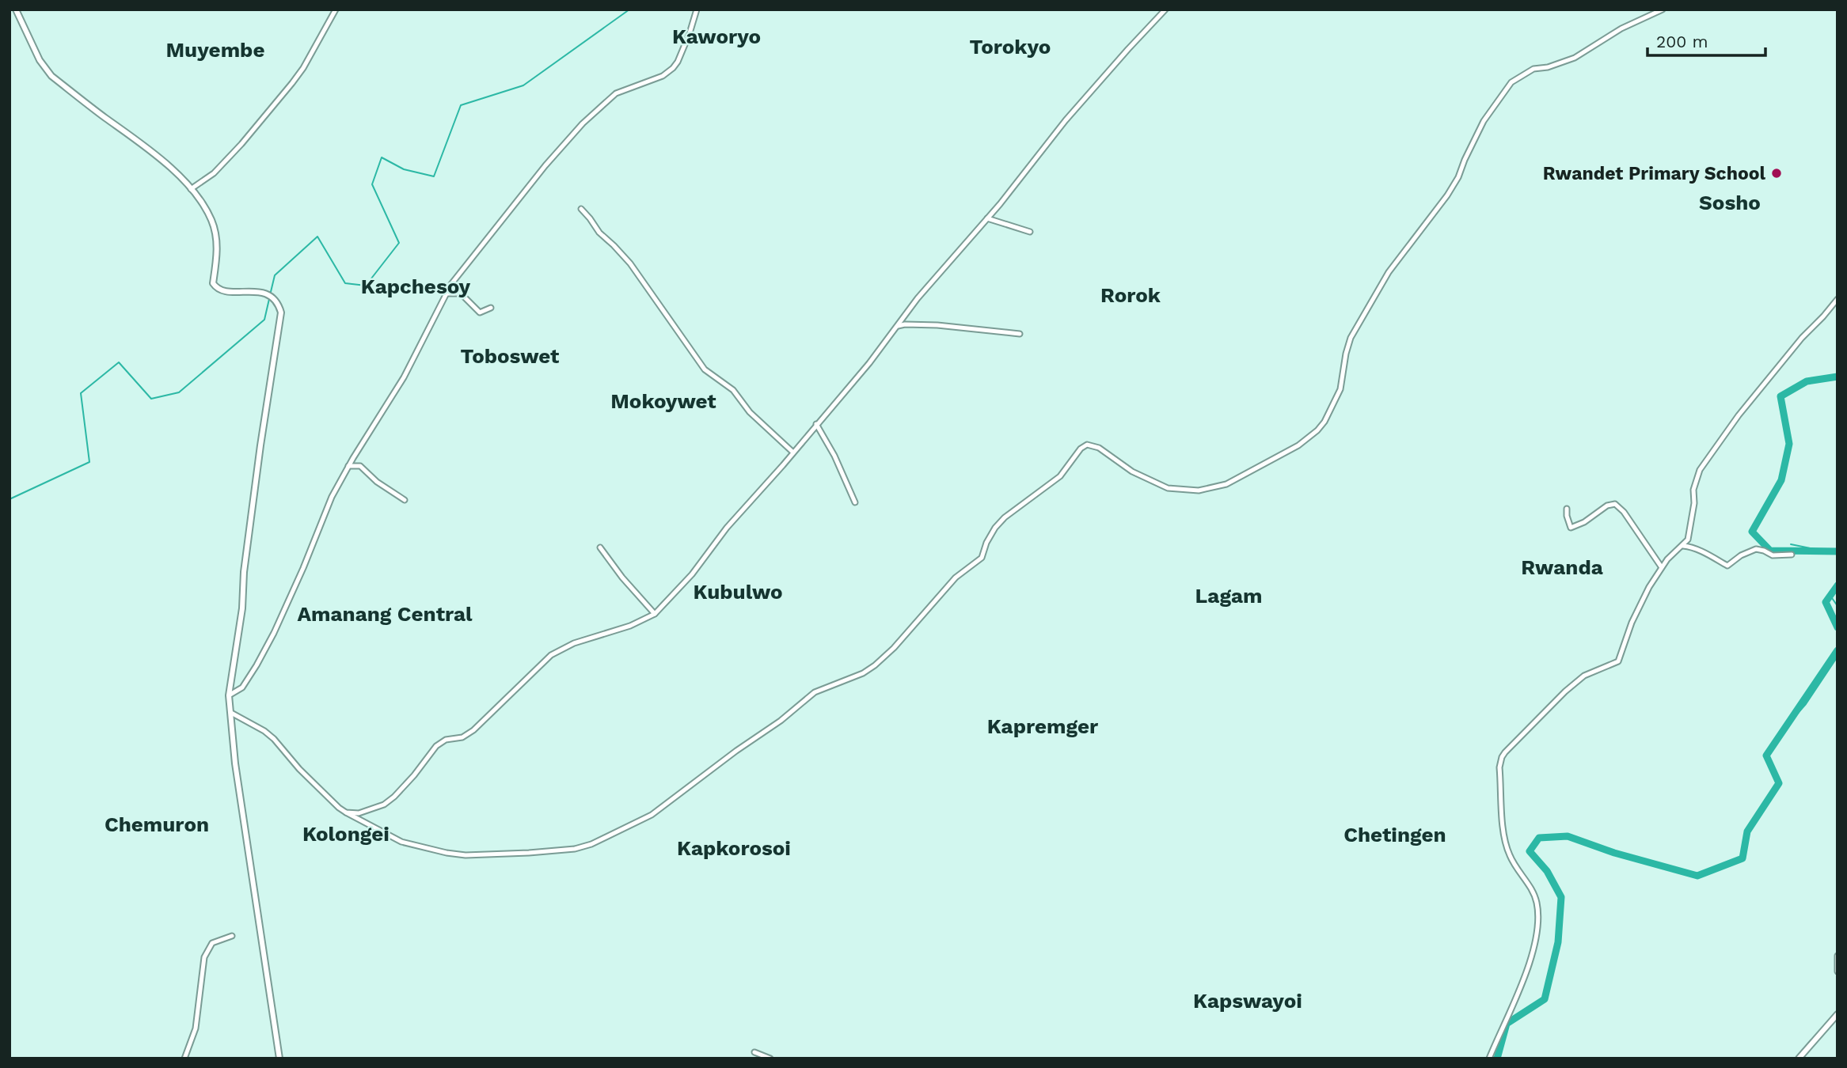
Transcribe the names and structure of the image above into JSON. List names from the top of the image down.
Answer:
{
  "districts": [
    "Kaworyo",
    "Torokyo",
    "Muyembe",
    "Sosho",
    "Kapchesoy",
    "Rorok",
    "Toboswet",
    "Mokoywet",
    "Rwanda",
    "Kubulwo",
    "Lagam",
    "Amanang Central",
    "Kapremger",
    "Chemuron",
    "Kolongei",
    "Chetingen",
    "Kapkorosoi",
    "Kapswayoi"
  ],
  "places": ["Rwandet Primary School"],
  "scale_bar": "200 m"
}
